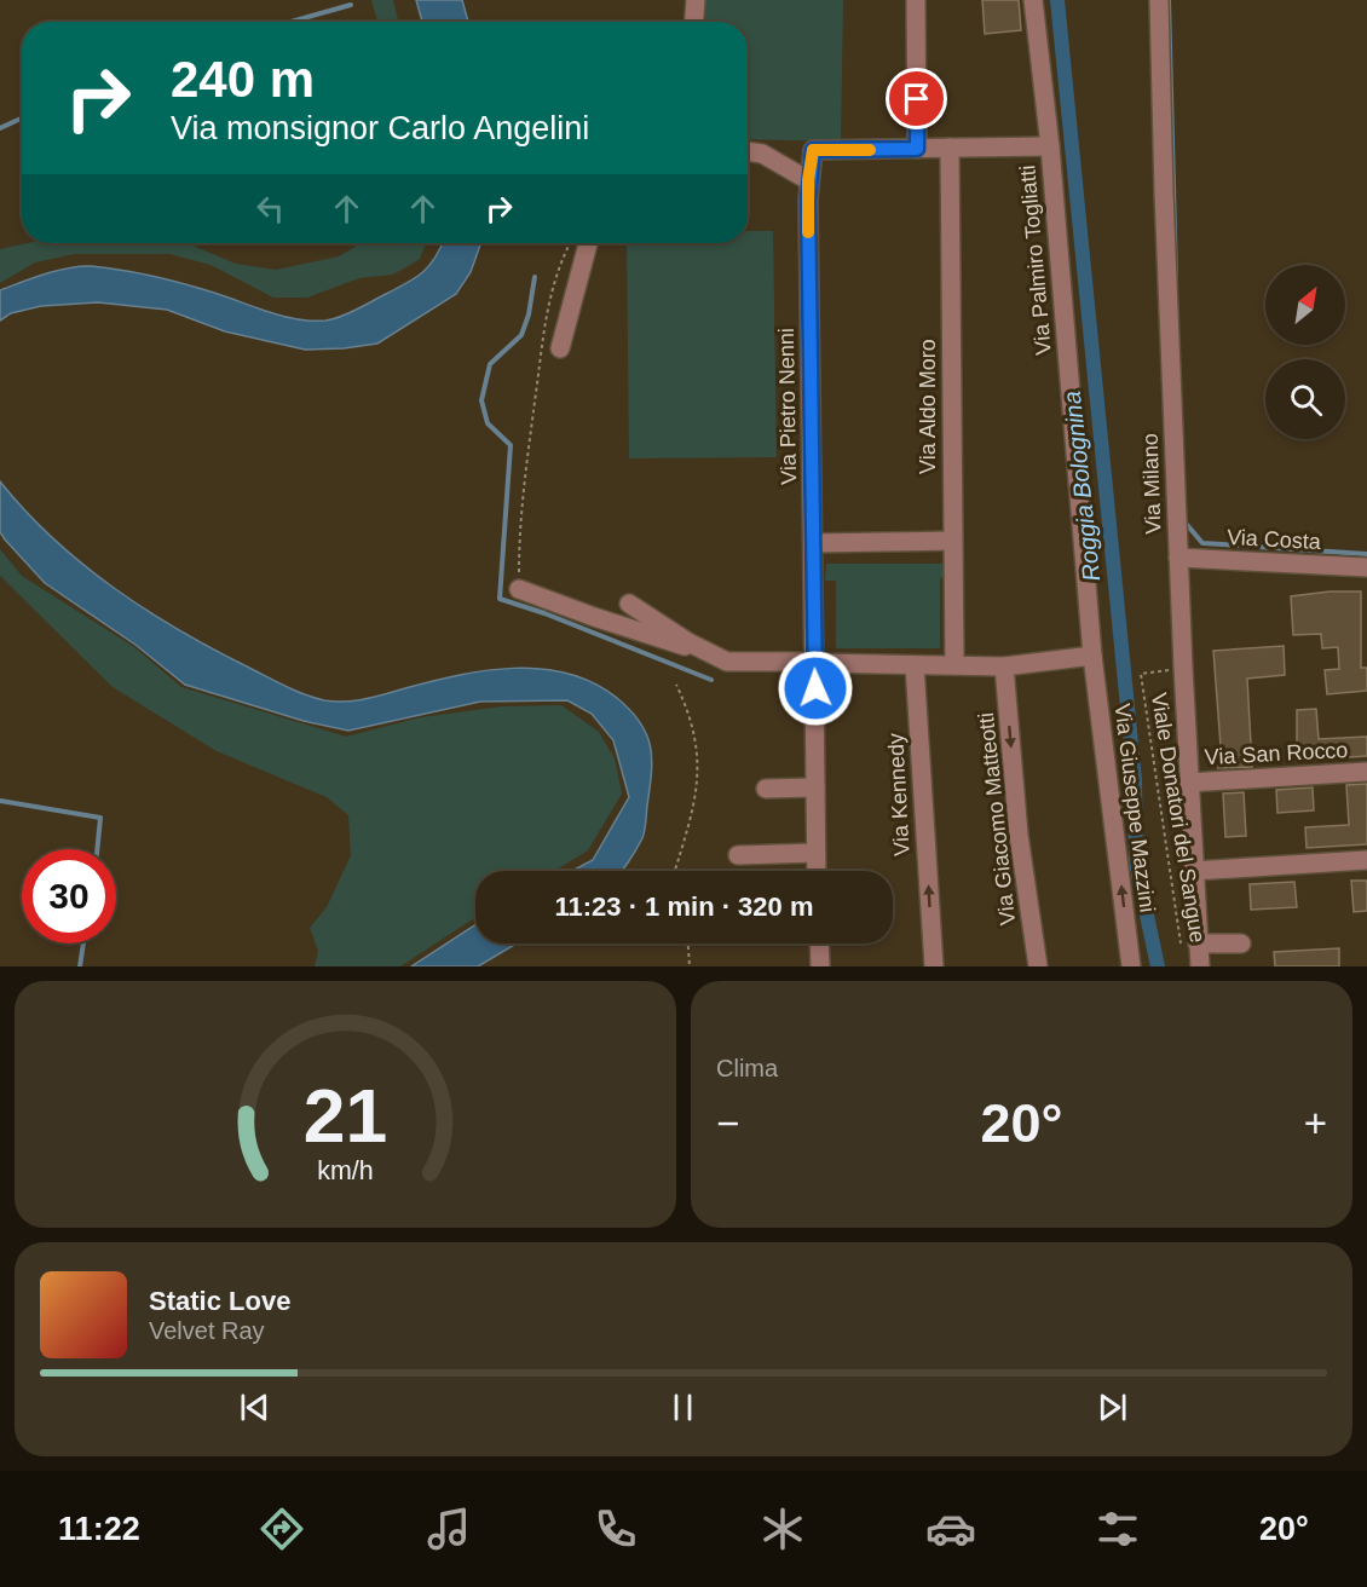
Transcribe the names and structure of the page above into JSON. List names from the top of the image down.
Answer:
{
  "streets": {
    "street": [
      "Via Palmiro Togliatti",
      "Via Pietro Nenni",
      "Via Aldo Moro",
      "Via Milano",
      "Via Costa",
      "Via San Rocco",
      "Via Kennedy",
      "Via Giuseppe Mazzini",
      "Via Giacomo Matteotti"
    ],
    "path": ["Viale Donatori del Sangue"]
  },
  "crossings": [
    ["Via Palmiro Togliatti", "Via Giuseppe Mazzini"],
    ["Via Milano", "Via Costa"],
    ["Via Milano", "Via San Rocco"],
    ["Via Milano", "Viale Donatori del Sangue"]
  ],
  "one_way": ["Via Kennedy", "Via Giuseppe Mazzini", "Via Giacomo Matteotti"],
  "water": ["Roggia Bolognina"],
  "north": "top right",
  "page": {
    "turn": ["240 m", "Via monsignor Carlo Angelini"],
    "limit": "30",
    "trip": "11:23 · 1 min · 320 m",
    "tile": "Clima",
    "heat": ["−", "20°", "+"],
    "song": ["Static Love", "Velvet Ray"],
    "tabs": ["11:22", "20°"],
    "gauge": ["21", "km/h"]
  }
}
